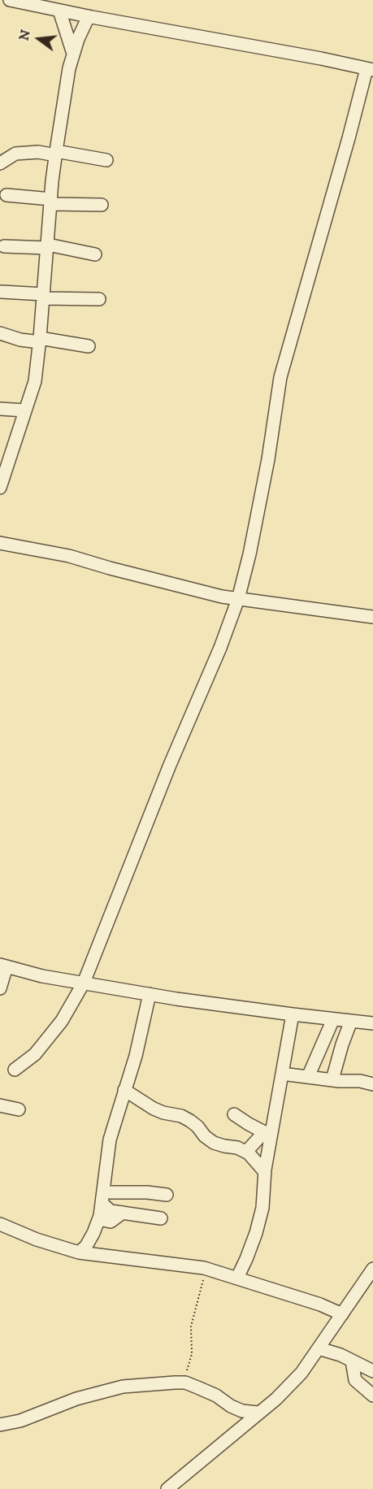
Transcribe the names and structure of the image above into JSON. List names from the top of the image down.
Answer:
{
  "north": "left"
}
